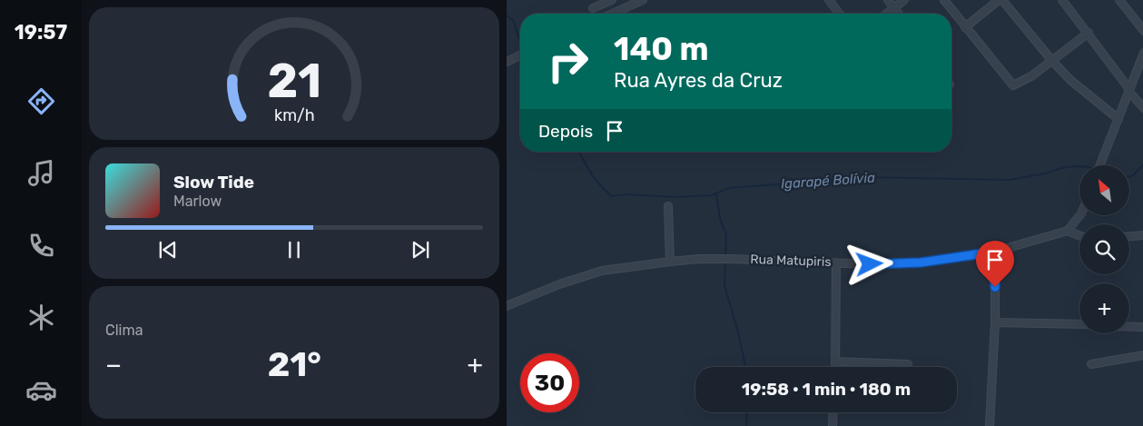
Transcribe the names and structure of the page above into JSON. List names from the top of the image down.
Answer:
{
  "streets": {
    "street": ["Rua Matupiris"]
  },
  "water": ["Igarapé Bolívia"],
  "north": "top left",
  "page": {
    "tabs": "19:57",
    "turn": ["140 m", "Rua Ayres da Cruz"],
    "then": "Depois",
    "song": ["Slow Tide", "Marlow"],
    "map_buttons": "+",
    "tile": "Clima",
    "heat": ["−", "21°", "+"],
    "limit": "30",
    "trip": "19:58 · 1 min · 180 m",
    "gauge": ["21", "km/h"]
  }
}
